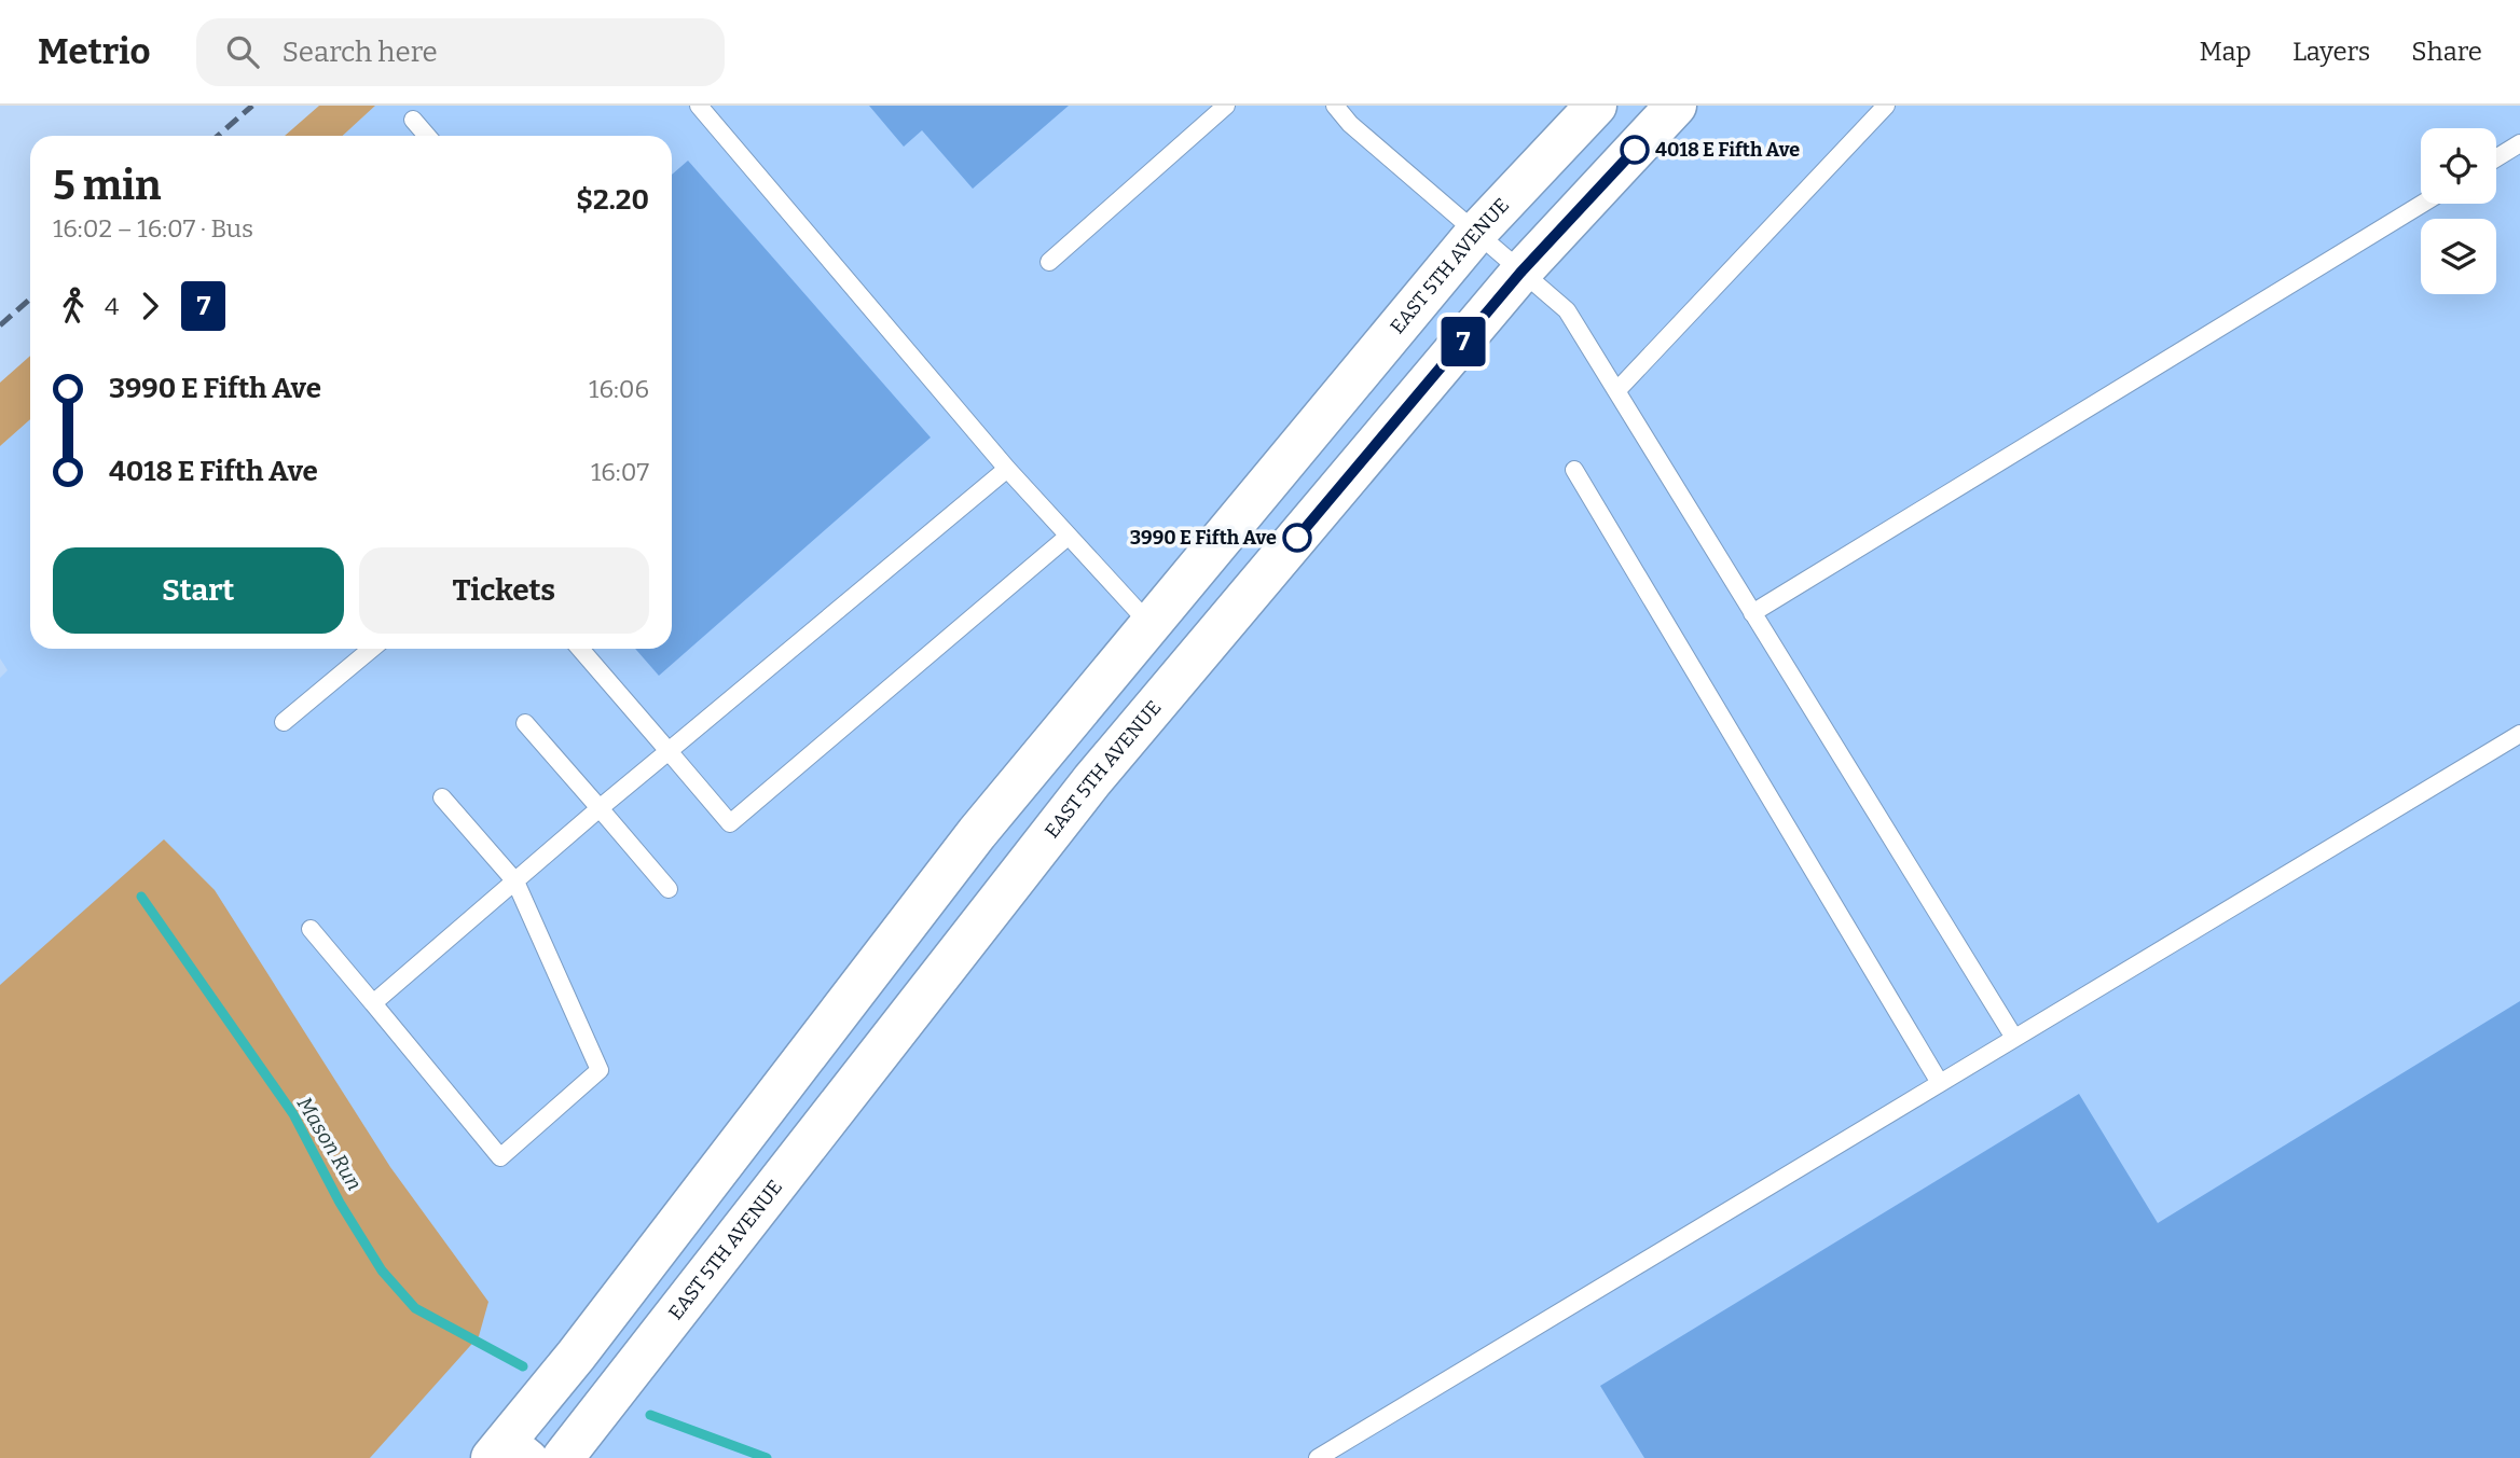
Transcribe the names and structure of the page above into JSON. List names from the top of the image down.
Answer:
{
  "streets": {
    "main road": ["EAST 5TH AVENUE"]
  },
  "water": ["Mason Run"],
  "places": ["4018 E Fifth Ave", "3990 E Fifth Ave"],
  "lines": ["bus line 7"],
  "page": {
    "header": "Metrio",
    "search": "Search here",
    "nav": ["Map", "Layers", "Share"],
    "on_map": "7",
    "heading": ["5 min", "16:02 – 16:07 · Bus", "$2.20"],
    "legs": ["4", "7"],
    "list": [
      {
        "name": "3990 E Fifth Ave",
        "value": "16:06"
      },
      {
        "name": "4018 E Fifth Ave",
        "value": "16:07"
      }
    ],
    "buttons": ["Start", "Tickets"]
  }
}
